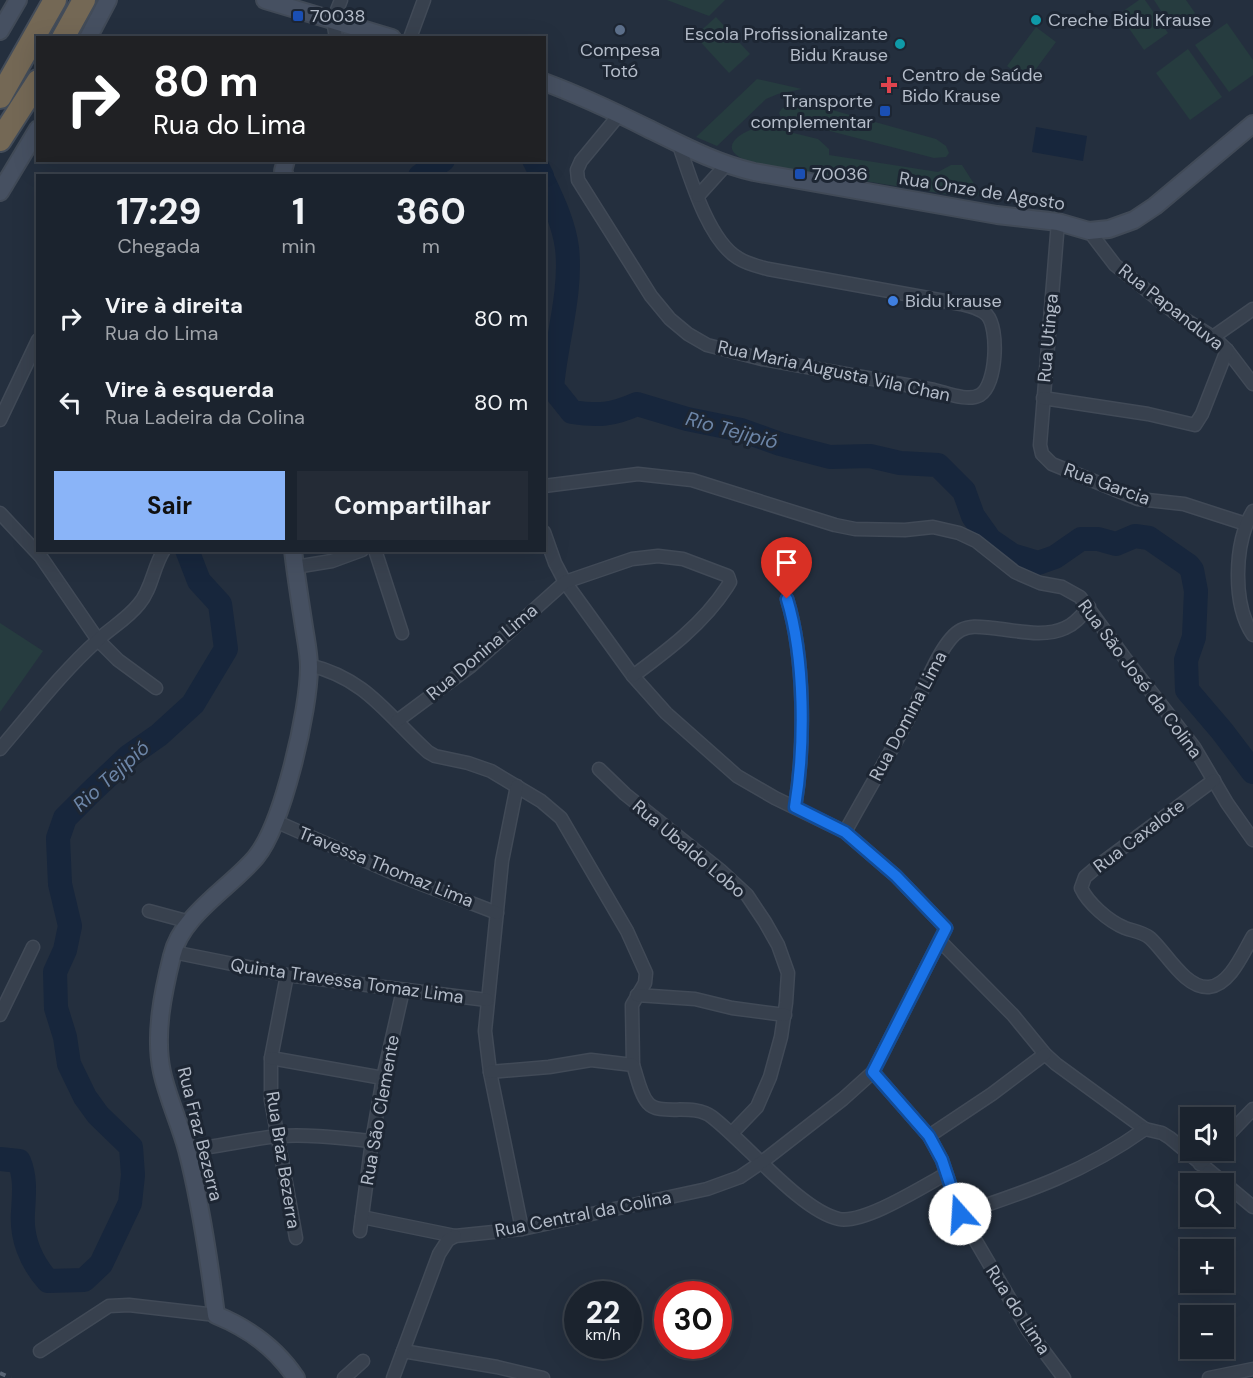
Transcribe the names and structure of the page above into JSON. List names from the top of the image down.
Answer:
{
  "streets": {
    "street": [
      "Rua Onze de Agosto",
      "Rua Papanduva",
      "Rua Utinga",
      "Rua Maria Augusta Vila Chan",
      "Rua Garcia",
      "Rua Donina Lima",
      "Rua São José da Colina",
      "Rua Domina Lima",
      "Rua Caxalote",
      "Rua Ubaldo Lobo",
      "Travessa Thomaz Lima",
      "Quinta Travessa Tomaz Lima",
      "Rua São Clemente",
      "Rua Fraz Bezerra",
      "Rua Braz Bezerra",
      "Rua Central da Colina",
      "Rua do Lima"
    ]
  },
  "crossings": [
    ["Rua Onze de Agosto", "Rua Papanduva"],
    ["Rua Onze de Agosto", "Rua Utinga"],
    ["Rua Onze de Agosto", "Rua Maria Augusta Vila Chan"],
    ["Rua Utinga", "Rua Garcia"],
    ["Rua São José da Colina", "Rua Domina Lima"],
    ["Rua São José da Colina", "Rua Caxalote"],
    ["Travessa Thomaz Lima", "Rua Fraz Bezerra"],
    ["Quinta Travessa Tomaz Lima", "Rua São Clemente"],
    ["Quinta Travessa Tomaz Lima", "Rua Fraz Bezerra"],
    ["Quinta Travessa Tomaz Lima", "Rua Braz Bezerra"],
    ["Rua São Clemente", "Rua Central da Colina"],
    ["Rua Central da Colina", "Rua do Lima"]
  ],
  "water": ["Rio Tejipió"],
  "places": {
    "transit": ["70038", "Transporte complementar", "70036"],
    "other": [
      "Creche Bidu Krause",
      "Compesa Totó",
      "Escola Profissionalizante Bidu Krause",
      "Bidu krause"
    ],
    "health": ["Centro de Saúde Bido Krause"]
  },
  "page": {
    "turn": ["80 m", "Rua do Lima"],
    "eta": [
      "17:29",
      "Chegada",
      "1",
      "min",
      "360",
      "m"
    ],
    "list": [
      {
        "name": "Vire à direita",
        "note": "Rua do Lima",
        "value": "80 m"
      },
      {
        "name": "Vire à esquerda",
        "note": "Rua Ladeira da Colina",
        "value": "80 m"
      }
    ],
    "buttons": ["Sair", "Compartilhar"],
    "map_buttons": ["+", "−"],
    "speed": "22 km/h",
    "limit": "30"
  }
}
